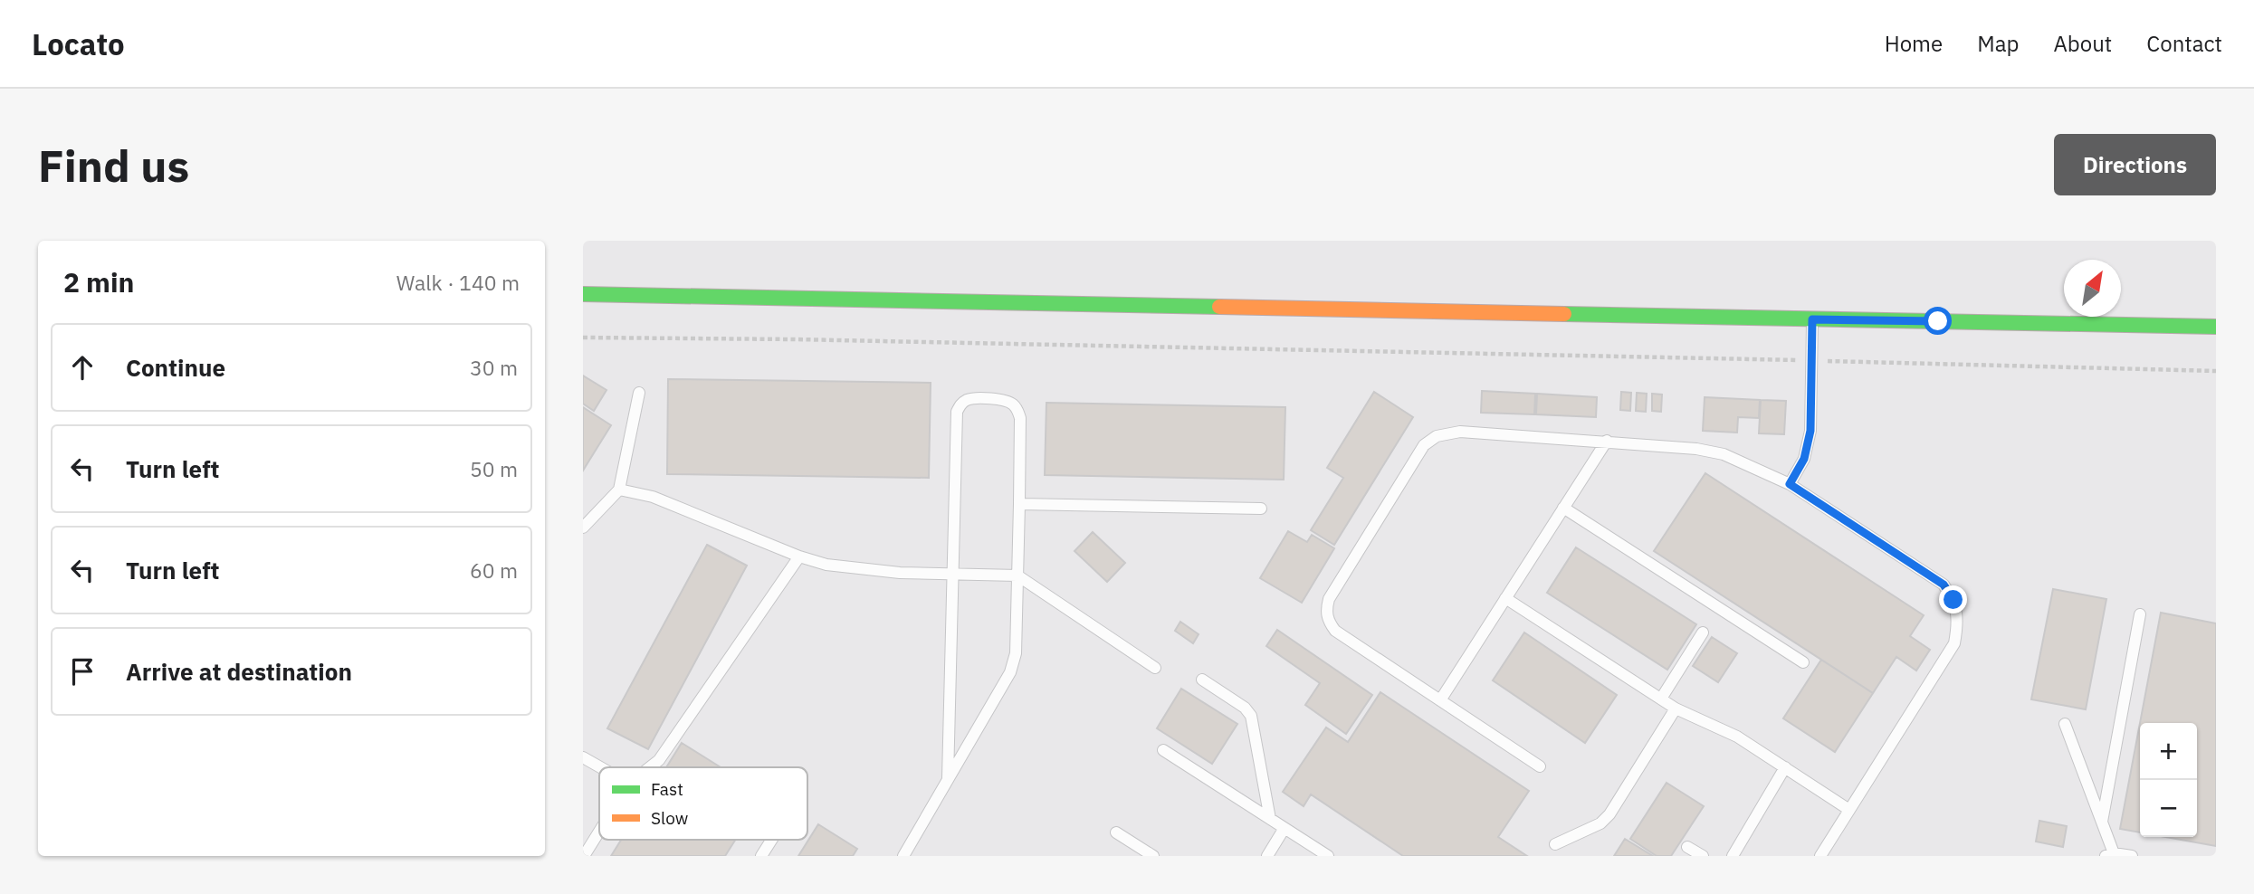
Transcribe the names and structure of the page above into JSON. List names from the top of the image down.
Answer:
{
  "legend": ["Fast", "Slow"],
  "north": "top right",
  "page": {
    "header": "Locato",
    "nav": [
      "Home",
      "Map",
      "About",
      "Contact"
    ],
    "buttons": "Directions",
    "title": "Find us",
    "heading": ["2 min", "Walk · 140 m"],
    "list": [
      ["Continue", "30 m"],
      ["Turn left", "50 m"],
      ["Turn left", "60 m"],
      "Arrive at destination"
    ],
    "map_buttons": ["+", "−"]
  }
}
